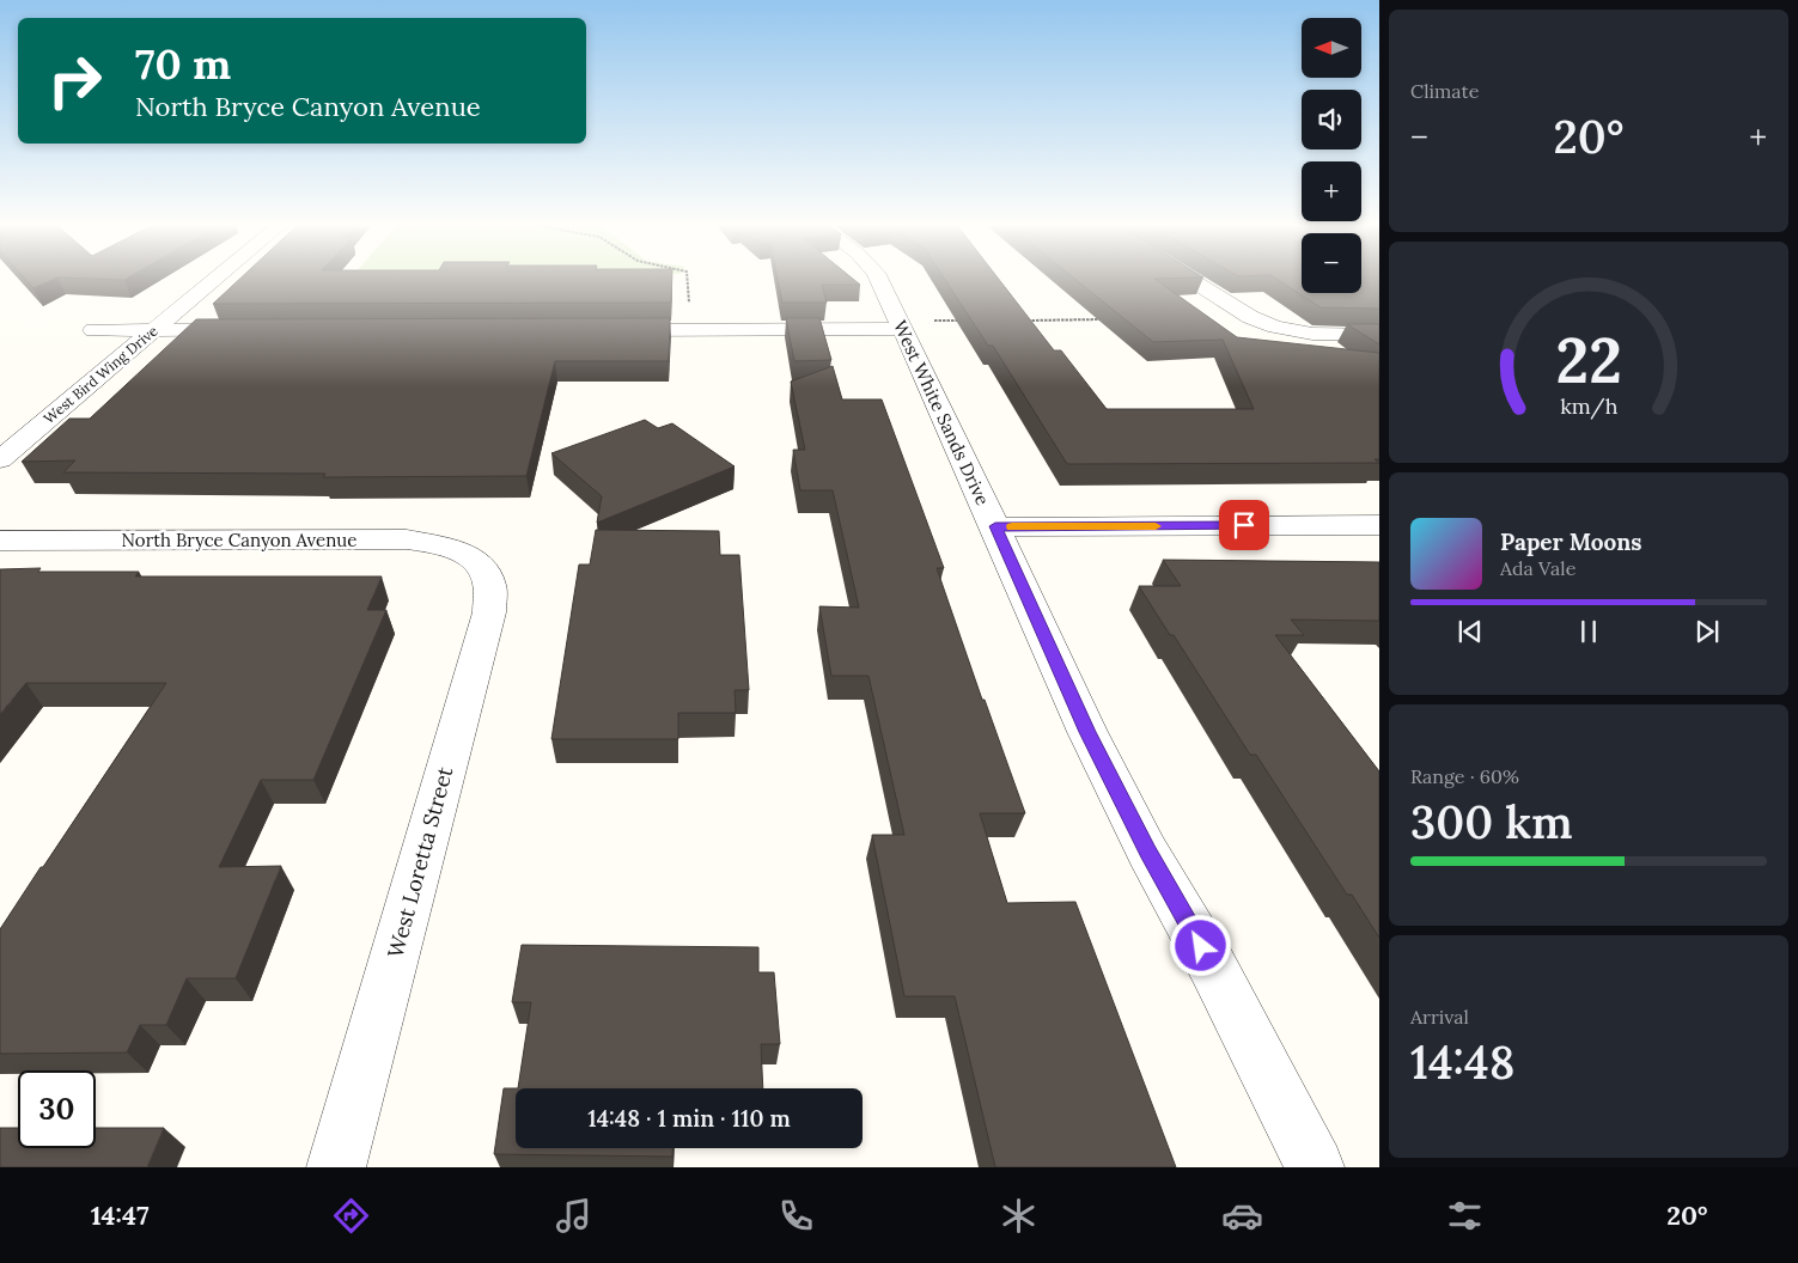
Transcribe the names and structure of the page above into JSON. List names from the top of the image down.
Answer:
{
  "streets": {
    "street": [
      "West Bird Wing Drive",
      "West White Sands Drive",
      "North Bryce Canyon Avenue",
      "West Loretta Street"
    ]
  },
  "crossings": [
    ["North Bryce Canyon Avenue", "West Loretta Street"]
  ],
  "north": "left",
  "page": {
    "tile": [
      "Climate",
      ["Range · 60%", "300 km"],
      ["Arrival", "14:48"]
    ],
    "map_buttons": ["+", "−"],
    "turn": ["70 m", "North Bryce Canyon Avenue"],
    "heat": ["−", "20°", "+"],
    "song": ["Paper Moons", "Ada Vale"],
    "limit": "30",
    "trip": "14:48 · 1 min · 110 m",
    "tabs": ["14:47", "20°"],
    "gauge": ["22", "km/h"]
  }
}
